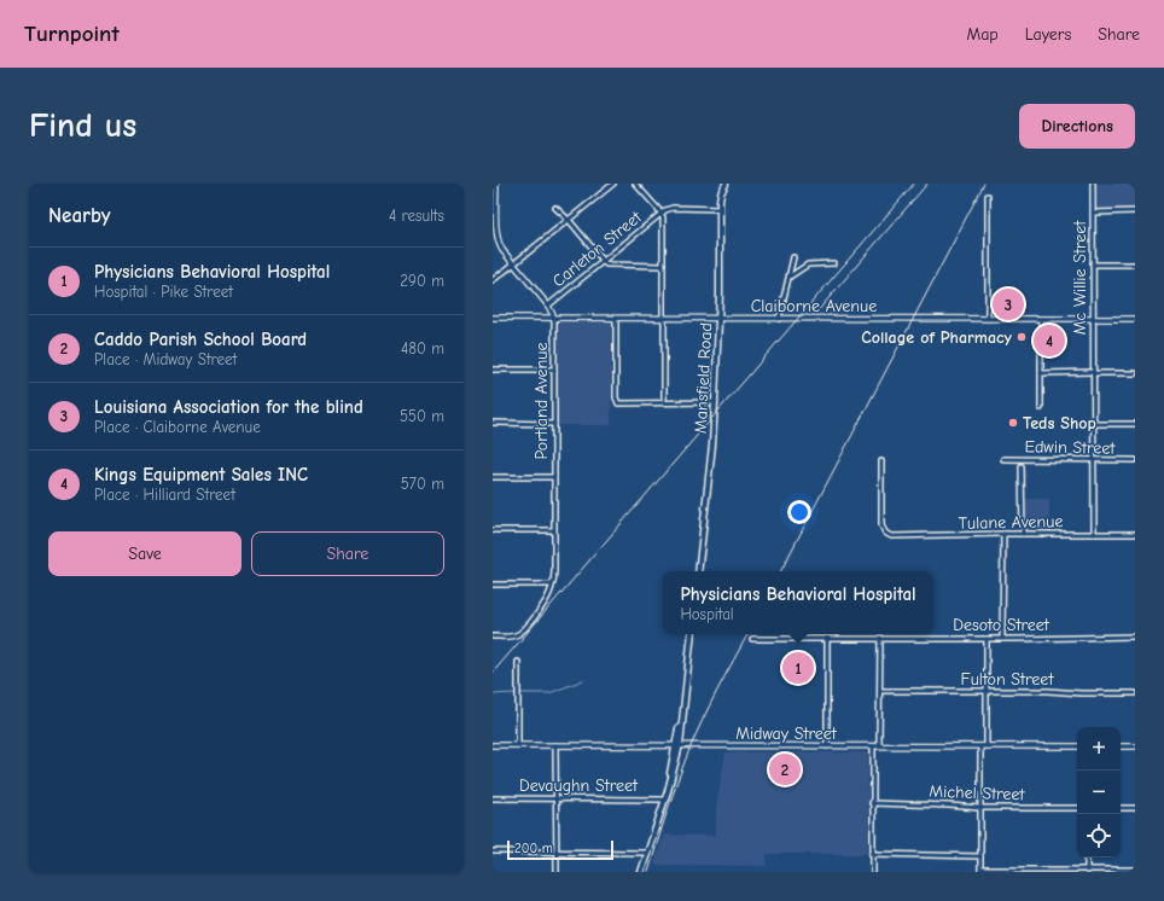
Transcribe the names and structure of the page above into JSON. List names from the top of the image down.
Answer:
{
  "streets": {
    "main road": ["Mansfield Road"],
    "street": [
      "Carleton Street",
      "Mc Willie Street",
      "Claiborne Avenue",
      "Portland Avenue",
      "Edwin Street",
      "Tulane Avenue",
      "Desoto Street",
      "Fulton Street",
      "Midway Street",
      "Devaughn Street",
      "Michel Street"
    ]
  },
  "crossings": [
    ["Carleton Street", "Mansfield Road"],
    ["Carleton Street", "Portland Avenue"],
    ["Mc Willie Street", "Claiborne Avenue"],
    ["Mc Willie Street", "Edwin Street"],
    ["Mc Willie Street", "Tulane Avenue"],
    ["Claiborne Avenue", "Mansfield Road"],
    ["Claiborne Avenue", "Portland Avenue"]
  ],
  "places": ["Collage of Pharmacy", "Teds Shop"],
  "scale_bar": "200 m",
  "page": {
    "header": "Turnpoint",
    "nav": ["Map", "Layers", "Share"],
    "buttons": [
      "Directions",
      ["Save", "Share"]
    ],
    "title": "Find us",
    "heading": ["Nearby", "4 results"],
    "list": [
      {
        "mark": "1",
        "name": "Physicians Behavioral Hospital",
        "note": "Hospital · Pike Street",
        "value": "290 m"
      },
      {
        "mark": "2",
        "name": "Caddo Parish School Board",
        "note": "Place · Midway Street",
        "value": "480 m"
      },
      {
        "mark": "3",
        "name": "Louisiana Association for the blind",
        "note": "Place · Claiborne Avenue",
        "value": "550 m"
      },
      {
        "mark": "4",
        "name": "Kings Equipment Sales INC",
        "note": "Place · Hilliard Street",
        "value": "570 m"
      }
    ],
    "pins": [
      "3",
      "4",
      "1",
      "2"
    ],
    "popup": ["Physicians Behavioral Hospital", "Hospital"],
    "map_buttons": ["+", "−"],
    "scale": "200 m"
  }
}
